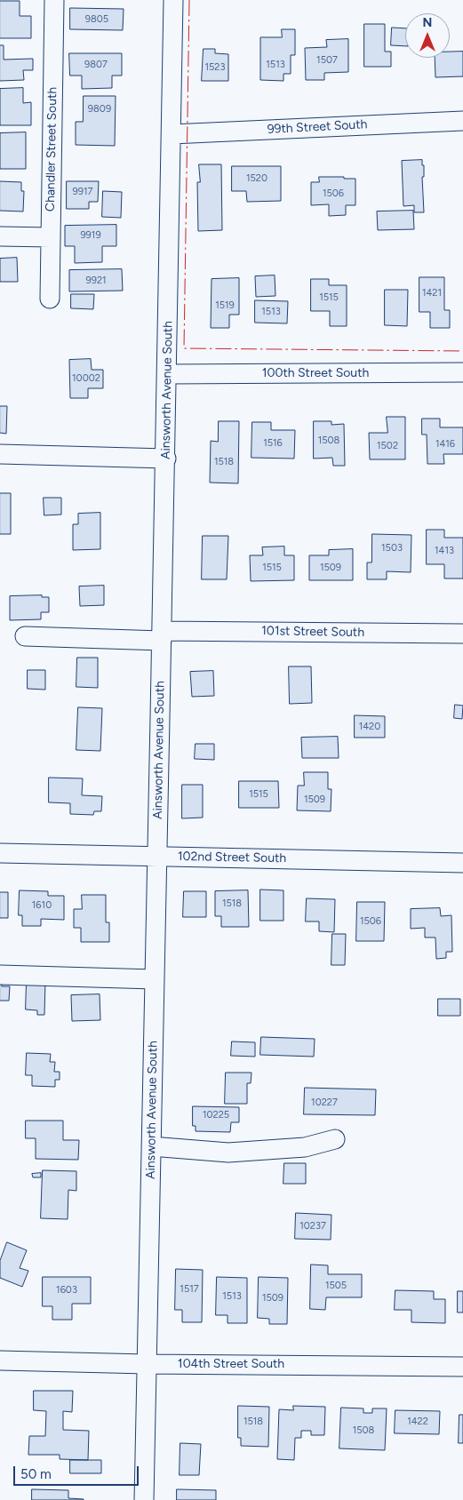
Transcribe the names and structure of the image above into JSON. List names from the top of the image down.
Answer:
{
  "streets": {
    "street": [
      "99th Street South",
      "Chandler Street South",
      "100th Street South",
      "Ainsworth Avenue South",
      "101st Street South",
      "102nd Street South",
      "104th Street South"
    ]
  },
  "crossings": [
    ["99th Street South", "Ainsworth Avenue South"],
    ["100th Street South", "Ainsworth Avenue South"],
    ["Ainsworth Avenue South", "101st Street South"],
    ["Ainsworth Avenue South", "102nd Street South"],
    ["Ainsworth Avenue South", "104th Street South"]
  ],
  "house_numbers": [
    "9805",
    "1507",
    "9807",
    "1513",
    "1523",
    "9809",
    "1520",
    "9917",
    "1506",
    "9919",
    "9921",
    "1421",
    "1515",
    "1519",
    "1513",
    "10002",
    "1508",
    "1516",
    "1416",
    "1502",
    "1518",
    "1503",
    "1413",
    "1515",
    "1509",
    "1420",
    "1515",
    "1509",
    "1518",
    "1610",
    "1506",
    "10227",
    "10225",
    "10237",
    "1505",
    "1517",
    "1603",
    "1513",
    "1509",
    "1518",
    "1422",
    "1508"
  ],
  "scale_bar": "50 m",
  "north": "top"
}
